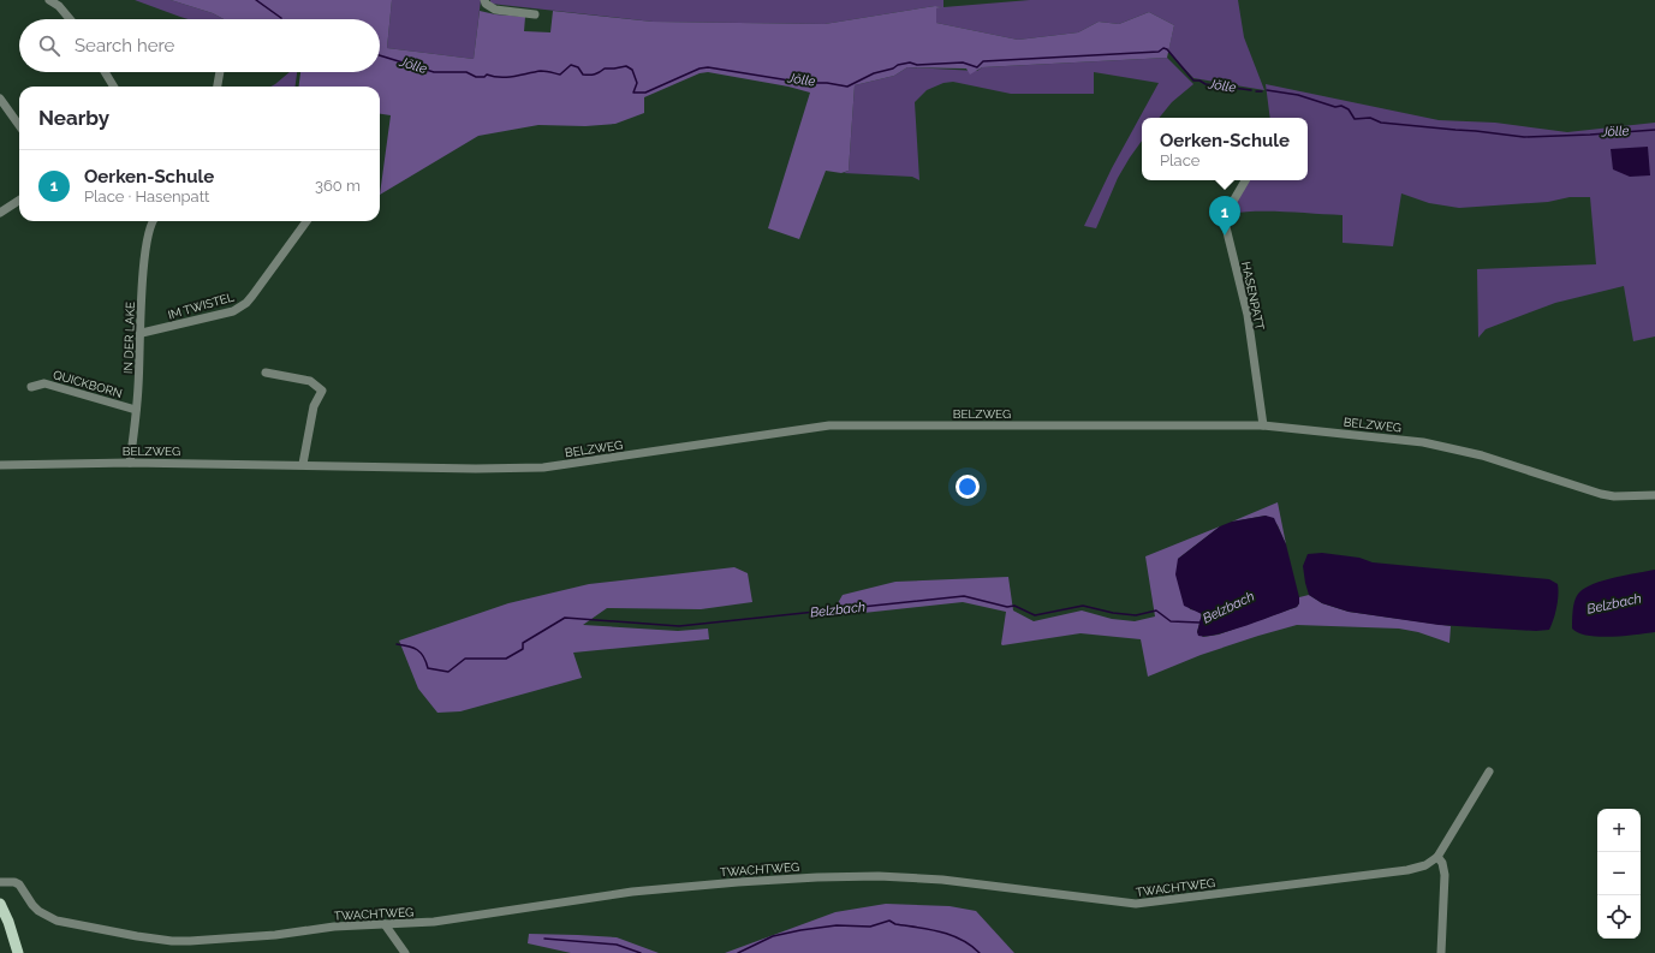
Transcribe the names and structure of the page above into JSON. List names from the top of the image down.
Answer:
{
  "streets": {
    "street": [
      "HASENPATT",
      "IM TWISTEL",
      "IN DER LAKE",
      "QUICKBORN",
      "BELZWEG",
      "TWACHTWEG"
    ]
  },
  "crossings": [
    ["HASENPATT", "BELZWEG"],
    ["IM TWISTEL", "IN DER LAKE"],
    ["IN DER LAKE", "QUICKBORN"],
    ["IN DER LAKE", "BELZWEG"]
  ],
  "water": ["Jölle", "Belzbach"],
  "page": {
    "search": "Search here",
    "heading": "Nearby",
    "popup": ["Oerken-Schule", "Place"],
    "list": [
      {
        "mark": "1",
        "name": "Oerken-Schule",
        "note": "Place · Hasenpatt",
        "value": "360 m"
      }
    ],
    "pins": "1",
    "map_buttons": ["+", "−"]
  }
}
